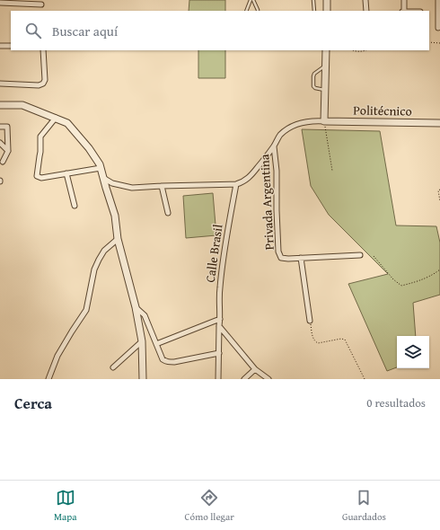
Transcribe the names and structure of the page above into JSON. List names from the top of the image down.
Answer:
{
  "streets": {
    "street": ["Politécnico", "Privada Argentina", "Calle Brasil"]
  },
  "page": {
    "search": "Buscar aquí",
    "heading": ["Cerca", "0 resultados"],
    "nav": ["Mapa", "Cómo llegar", "Guardados"]
  }
}
